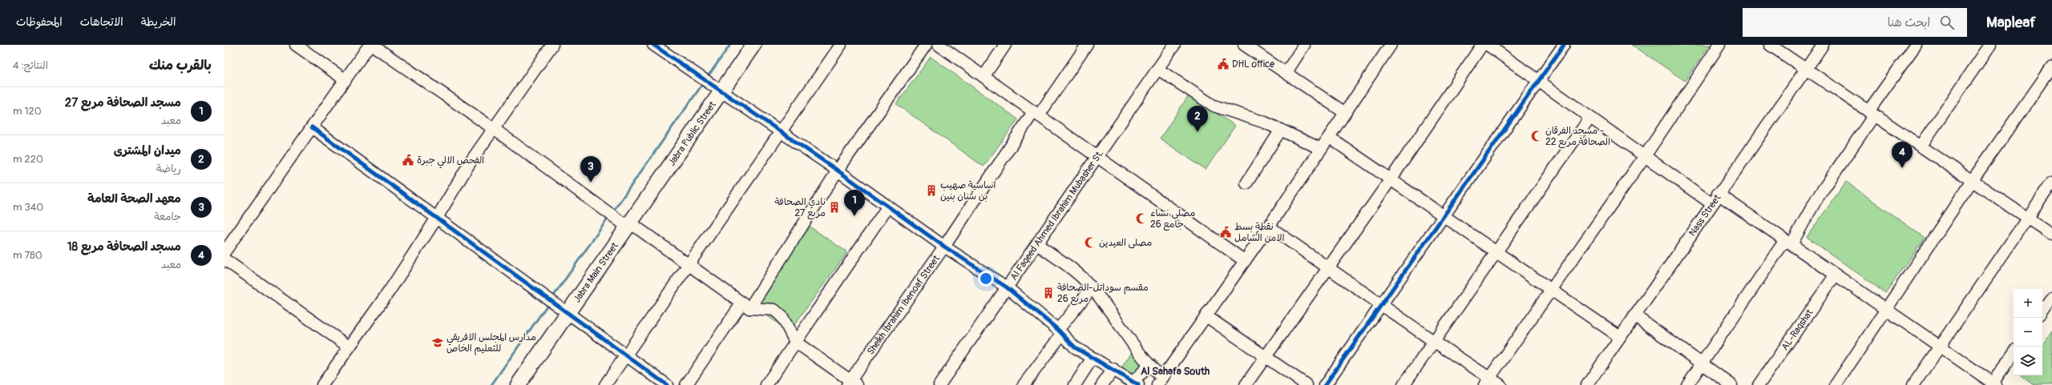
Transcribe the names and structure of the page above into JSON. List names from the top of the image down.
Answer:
{
  "streets": {
    "main road": ["Jabra Public Street", "Jabra Main Street"],
    "street": [
      "Nass Street",
      "Al Faqeed Ahmed Ibrahim Mubasher St.",
      "Sheikh Ibrahim Ibenoaf Street",
      "AL-Raqshat"
    ]
  },
  "crossings": [
    ["Jabra Public Street", "Jabra Main Street"]
  ],
  "districts": ["Al Sahafa South"],
  "places": {
    "public building": ["DHL office", "الفحص الالي جبرة", "نقطة بسط الامن الشامل"],
    "mosque": ["مسجد الفرقان - الصحافة مربع 22", "مصلى نساء جامع 26", "مصلى العيدين"],
    "building": ["اساسية صهيب بن سنان بنين", "نادي الصحافة مربع 27", "مقسم سوداتل-الصحافة مربع 26"],
    "school or university": ["مدارس المجلس الافريقي للتعليم الخاص"]
  },
  "page": {
    "header": "Mapleaf",
    "search": "ابحث هنا",
    "nav": ["الخريطة", "الاتجاهات", "المحفوظات"],
    "heading": ["بالقرب منك", "النتائج: 4"],
    "list": [
      {
        "mark": "1",
        "name": "مسجد الصحافة مربع 27",
        "note": "معبد",
        "value": "120 m"
      },
      {
        "mark": "2",
        "name": "ميدان المشترى",
        "note": "رياضة",
        "value": "220 m"
      },
      {
        "mark": "3",
        "name": "معهد الصحة العامة",
        "note": "جامعة",
        "value": "340 m"
      },
      {
        "mark": "4",
        "name": "مسجد الصحافة مربع 18",
        "note": "معبد",
        "value": "780 m"
      }
    ],
    "pins": [
      "2",
      "4",
      "3",
      "1"
    ],
    "map_buttons": ["+", "−"]
  }
}
